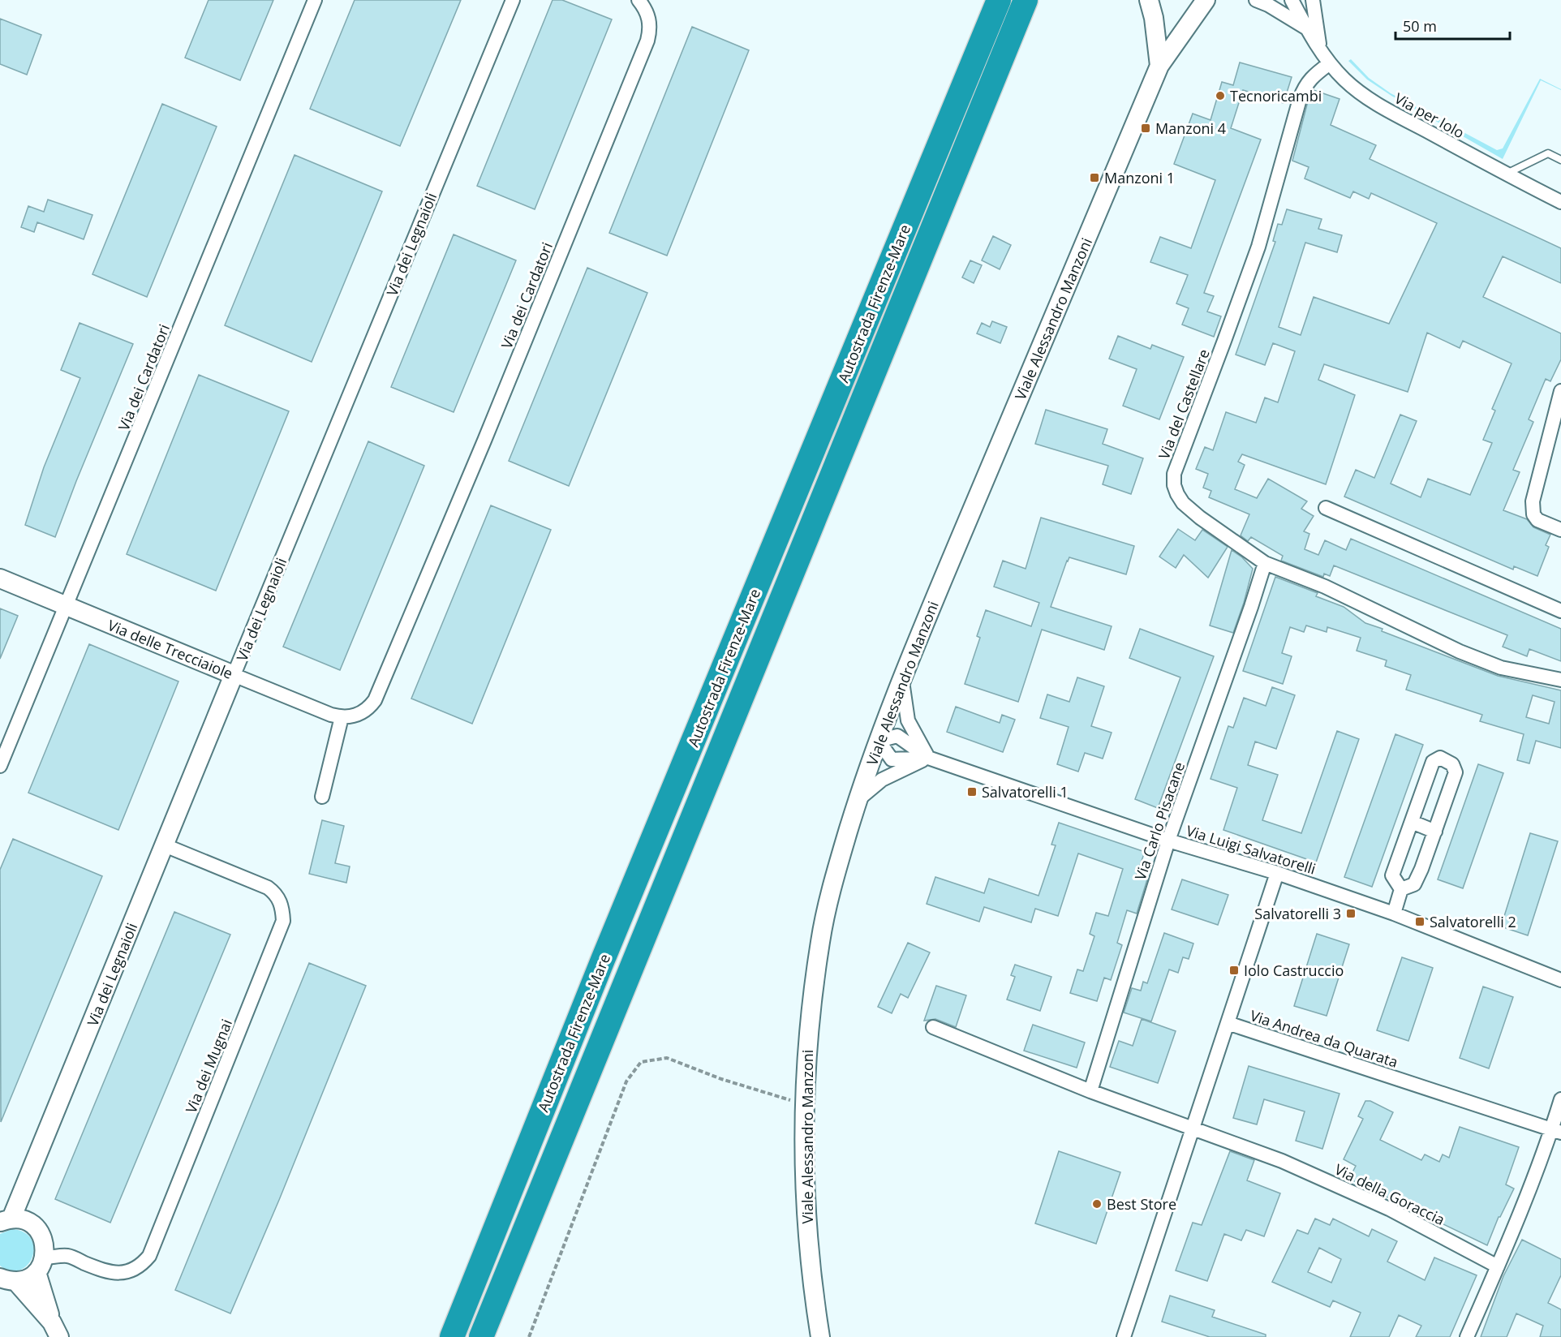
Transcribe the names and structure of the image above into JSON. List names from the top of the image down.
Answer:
{
  "streets": {
    "highway": ["Autostrada Firenze-Mare"],
    "street": [
      "Via per Iolo",
      "Via dei Legnaioli",
      "Via dei Cardatori",
      "Viale Alessandro Manzoni",
      "Via del Castellare",
      "Via delle Trecciaiole",
      "Via Carlo Pisacane",
      "Via Luigi Salvatorelli",
      "Via Andrea da Quarata",
      "Via dei Mugnai",
      "Via della Goraccia"
    ]
  },
  "crossings": [
    ["Via per Iolo", "Via del Castellare"],
    ["Via dei Legnaioli", "Via delle Trecciaiole"],
    ["Via dei Legnaioli", "Via dei Mugnai"],
    ["Via dei Cardatori", "Via delle Trecciaiole"],
    ["Viale Alessandro Manzoni", "Via Luigi Salvatorelli"],
    ["Via del Castellare", "Via Carlo Pisacane"],
    ["Via Carlo Pisacane", "Via Luigi Salvatorelli"],
    ["Via Carlo Pisacane", "Via della Goraccia"],
    ["Via Luigi Salvatorelli", "Via Andrea da Quarata"]
  ],
  "places": {
    "other": ["Tecnoricambi", "Best Store"],
    "transit": [
      "Manzoni 4",
      "Manzoni 1",
      "Salvatorelli 1",
      "Salvatorelli 3",
      "Salvatorelli 2",
      "Iolo Castruccio"
    ]
  },
  "scale_bar": "50 m"
}
